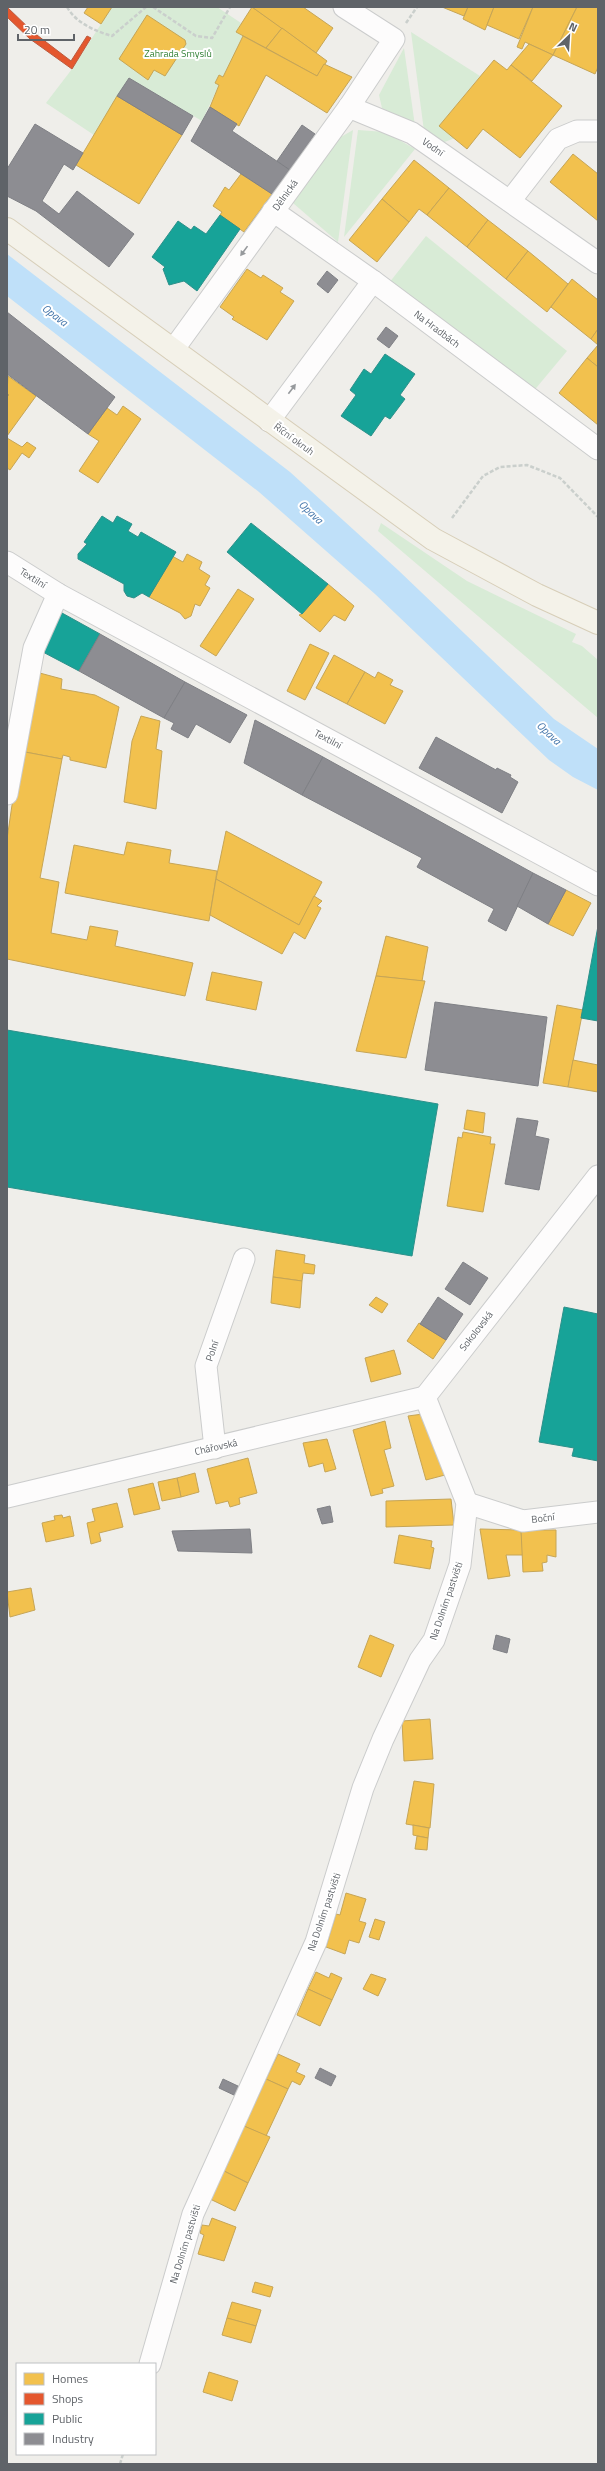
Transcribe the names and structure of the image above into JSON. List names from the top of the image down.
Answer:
{
  "streets": {
    "main road": ["Říční okruh"],
    "street": [
      "Vodní",
      "Dělnická",
      "Na Hradbách",
      "Textilní",
      "Sokolovská",
      "Polní",
      "Chářovská",
      "Boční",
      "Na Dolním pastvišti"
    ]
  },
  "crossings": [
    ["Vodní", "Dělnická"],
    ["Dělnická", "Na Hradbách"],
    ["Dělnická", "Říční okruh"],
    ["Sokolovská", "Chářovská"],
    ["Polní", "Chářovská"],
    ["Boční", "Na Dolním pastvišti"]
  ],
  "water": ["Opava"],
  "parks": ["Zahrada Smyslů"],
  "legend": [
    "Homes",
    "Shops",
    "Public",
    "Industry"
  ],
  "scale_bar": "20 m",
  "north": "top right"
}
